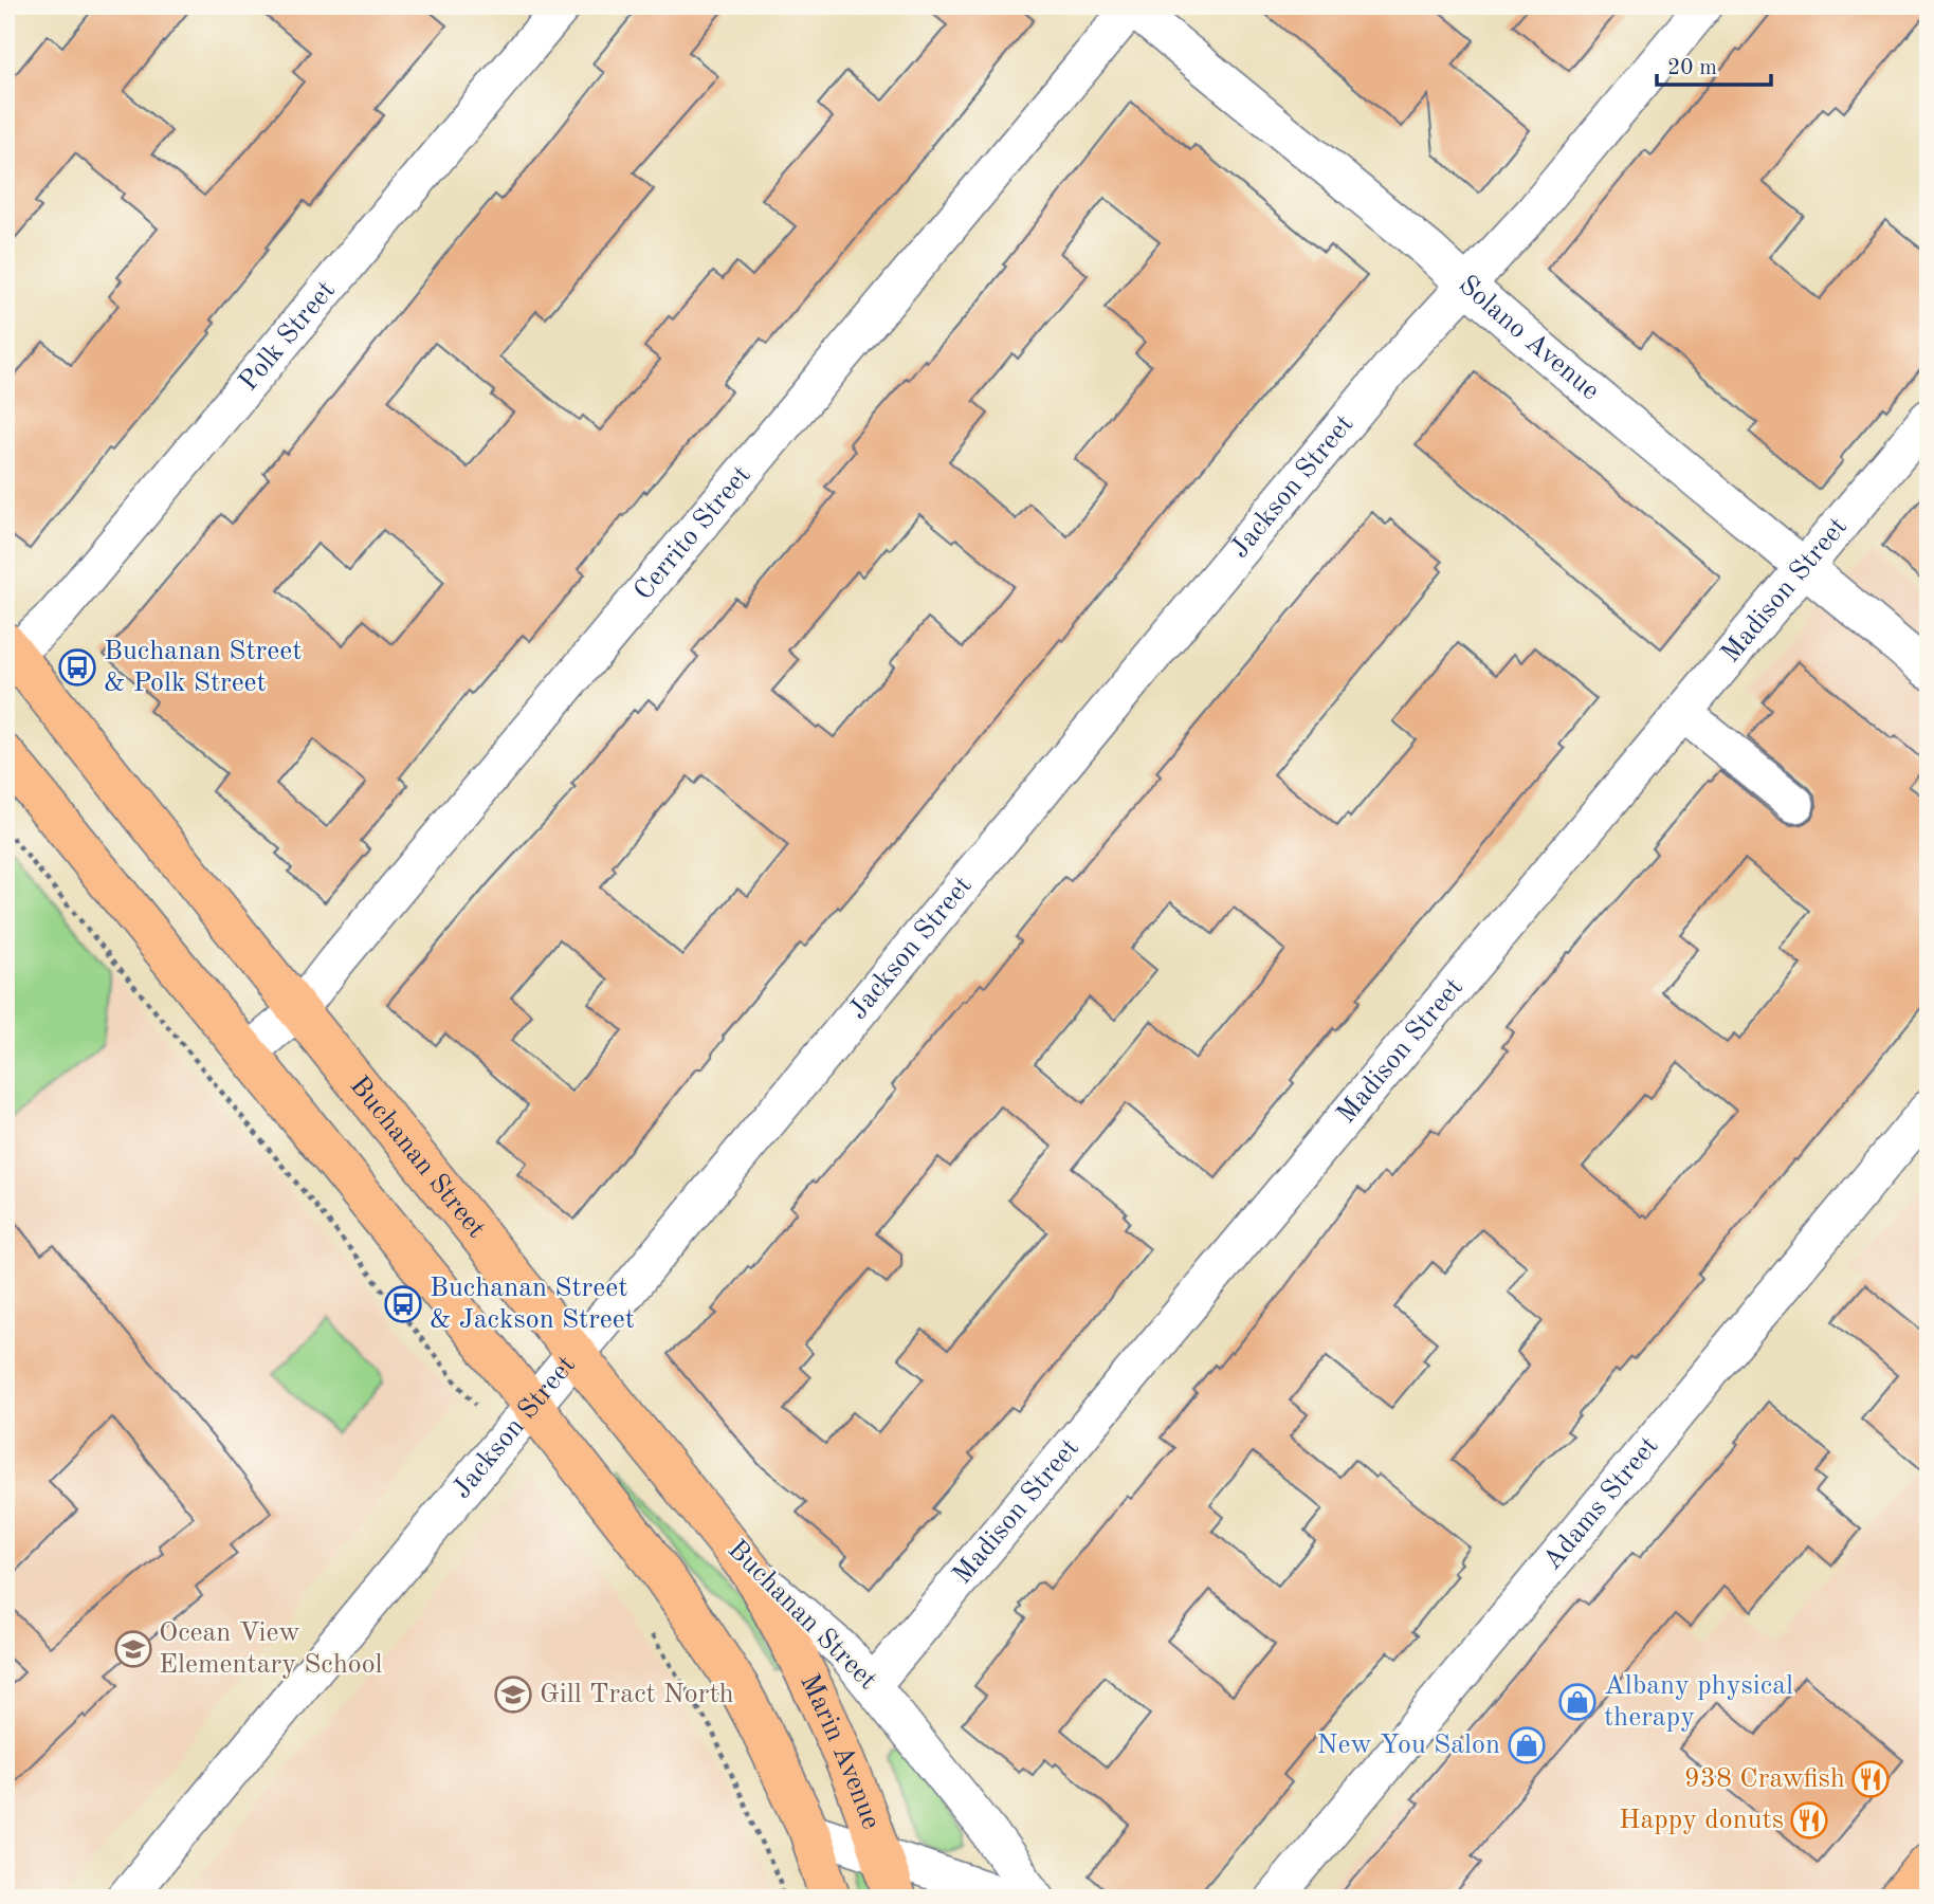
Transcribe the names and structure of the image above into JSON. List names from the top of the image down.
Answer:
{
  "streets": {
    "main road": ["Buchanan Street", "Marin Avenue"],
    "street": [
      "Polk Street",
      "Solano Avenue",
      "Jackson Street",
      "Cerrito Street",
      "Madison Street",
      "Adams Street"
    ]
  },
  "crossings": [
    ["Polk Street", "Buchanan Street"],
    ["Solano Avenue", "Jackson Street"],
    ["Solano Avenue", "Cerrito Street"],
    ["Solano Avenue", "Madison Street"],
    ["Jackson Street", "Buchanan Street"],
    ["Cerrito Street", "Buchanan Street"],
    ["Madison Street", "Buchanan Street"],
    ["Buchanan Street", "Marin Avenue"]
  ],
  "places": {
    "bus stop": ["Buchanan Street & Polk Street", "Buchanan Street & Jackson Street"],
    "school or university": ["Ocean View Elementary School", "Gill Tract North"],
    "shop": ["Albany physical therapy", "New You Salon"],
    "restaurant": ["938 Crawfish", "Happy donuts"]
  },
  "scale_bar": "20 m"
}
